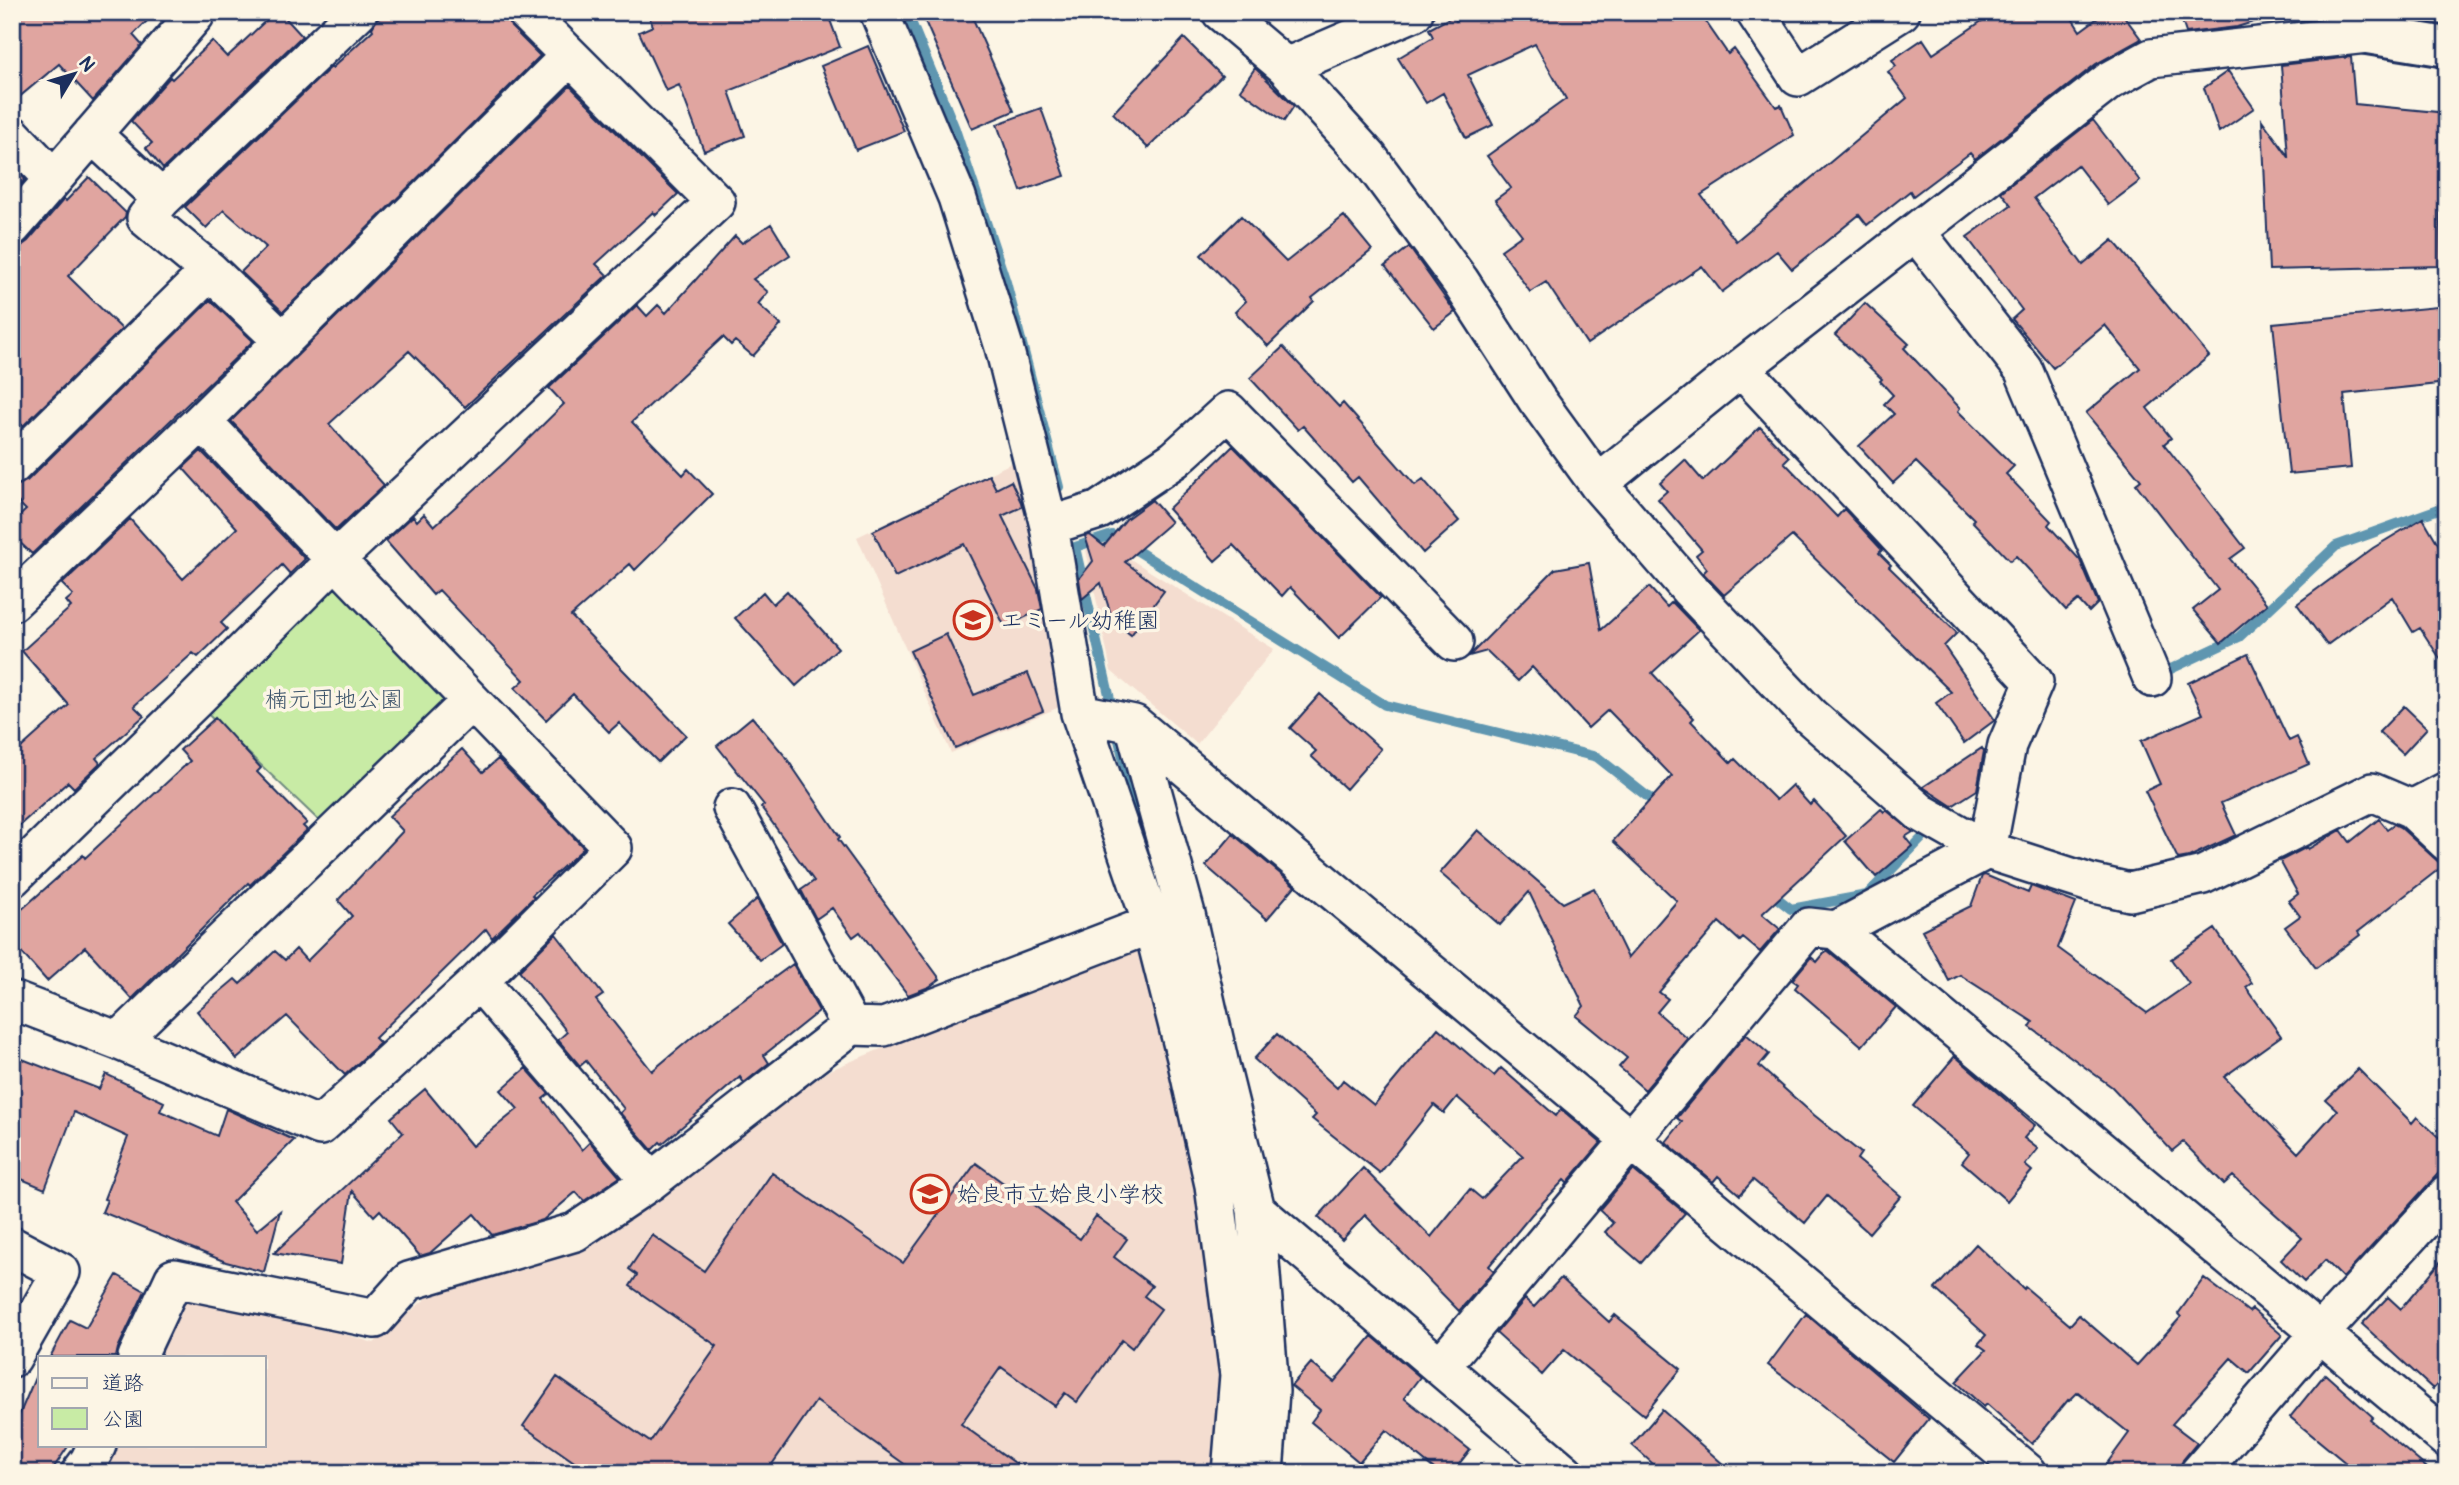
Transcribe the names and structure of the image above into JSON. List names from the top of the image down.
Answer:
{
  "parks": ["楠元団地公園"],
  "places": {
    "school or university": ["エミール幼稚園", "姶良市立姶良小学校"]
  },
  "legend": ["道路", "公園"],
  "north": "top right"
}
